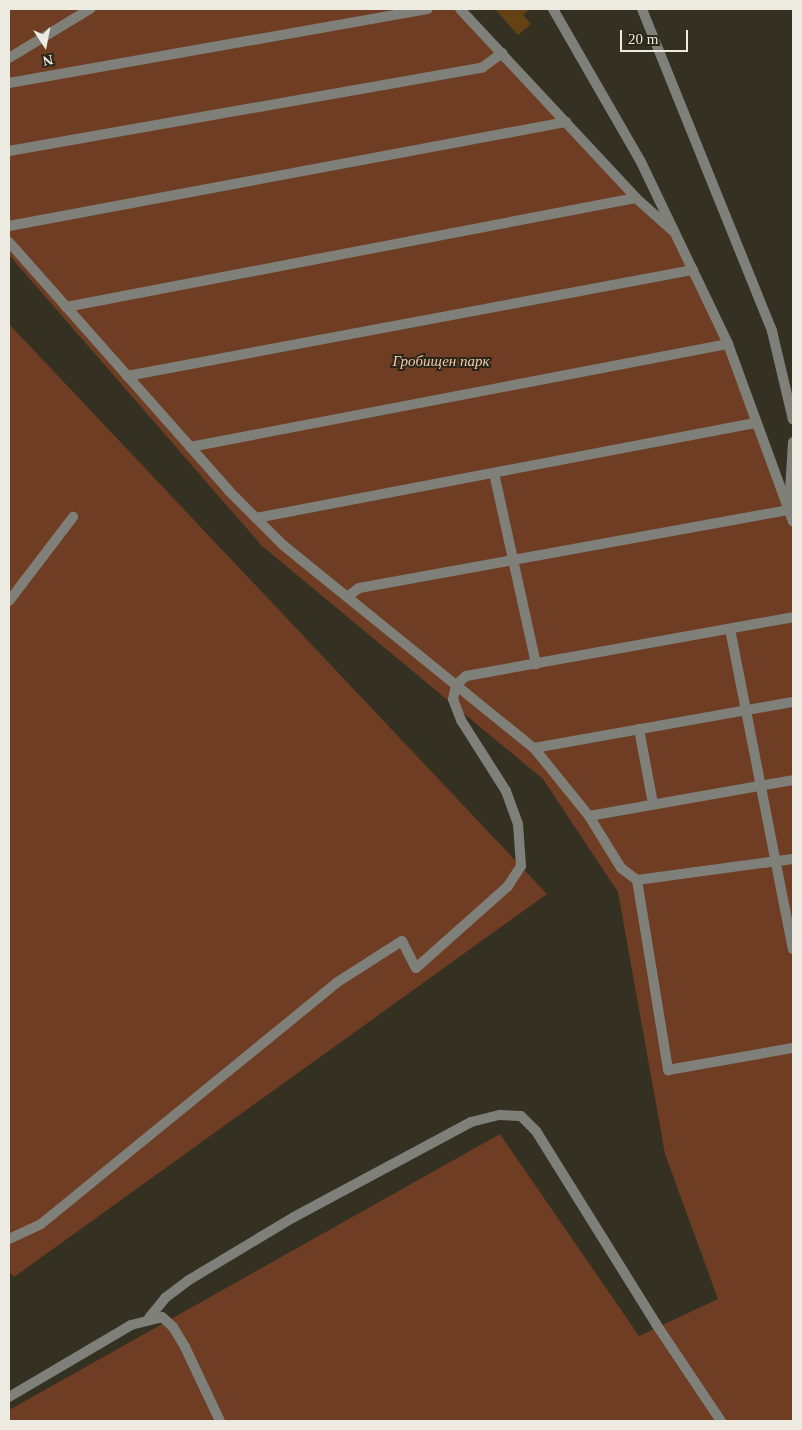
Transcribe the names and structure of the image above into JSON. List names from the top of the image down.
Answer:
{
  "parks": ["Гробищен парк"],
  "scale_bar": "20 m",
  "north": "bottom"
}
